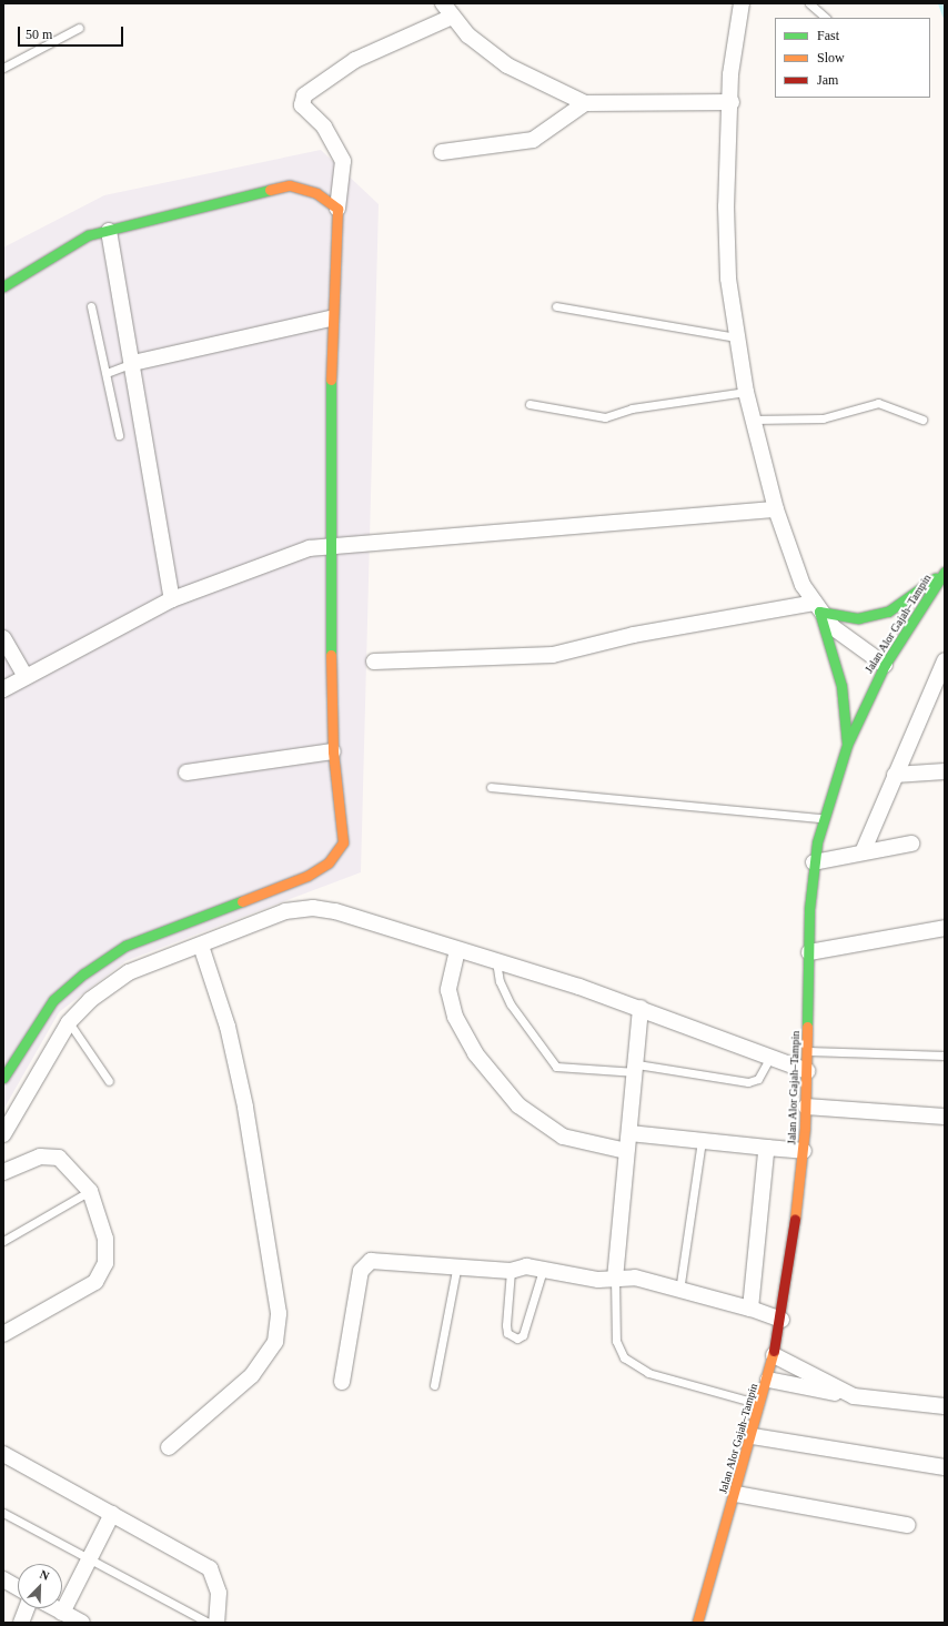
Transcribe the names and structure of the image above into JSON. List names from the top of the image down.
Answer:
{
  "streets": {
    "street": ["Jalan Alor Gajah–Tampin"]
  },
  "legend": ["Fast", "Slow", "Jam"],
  "scale_bar": "50 m",
  "north": "top right"
}
